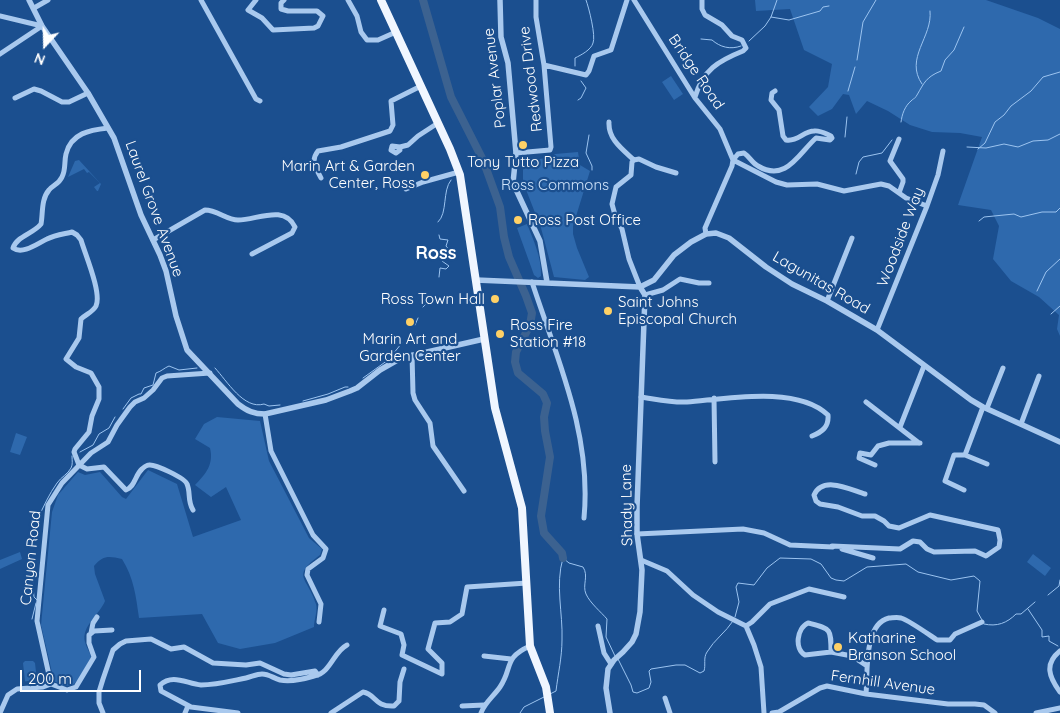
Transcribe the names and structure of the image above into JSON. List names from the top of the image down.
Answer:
{
  "streets": {
    "street": [
      "Bridge Road",
      "Poplar Avenue",
      "Redwood Drive",
      "Laurel Grove Avenue",
      "Woodside Way",
      "Lagunitas Road",
      "Shady Lane",
      "Canyon Road",
      "Fernhill Avenue"
    ]
  },
  "crossings": [
    ["Poplar Avenue", "Redwood Drive"],
    ["Laurel Grove Avenue", "Canyon Road"],
    ["Woodside Way", "Lagunitas Road"]
  ],
  "districts": ["Ross"],
  "parks": ["Ross Commons"],
  "places": [
    "Tony Tutto Pizza",
    "Marin Art & Garden Center, Ross",
    "Ross Post Office",
    "Ross Town Hall",
    "Saint Johns Episcopal Church",
    "Marin Art and Garden Center",
    "Ross Fire Station #18",
    "Katharine Branson School"
  ],
  "scale_bar": "200 m",
  "north": "bottom"
}
